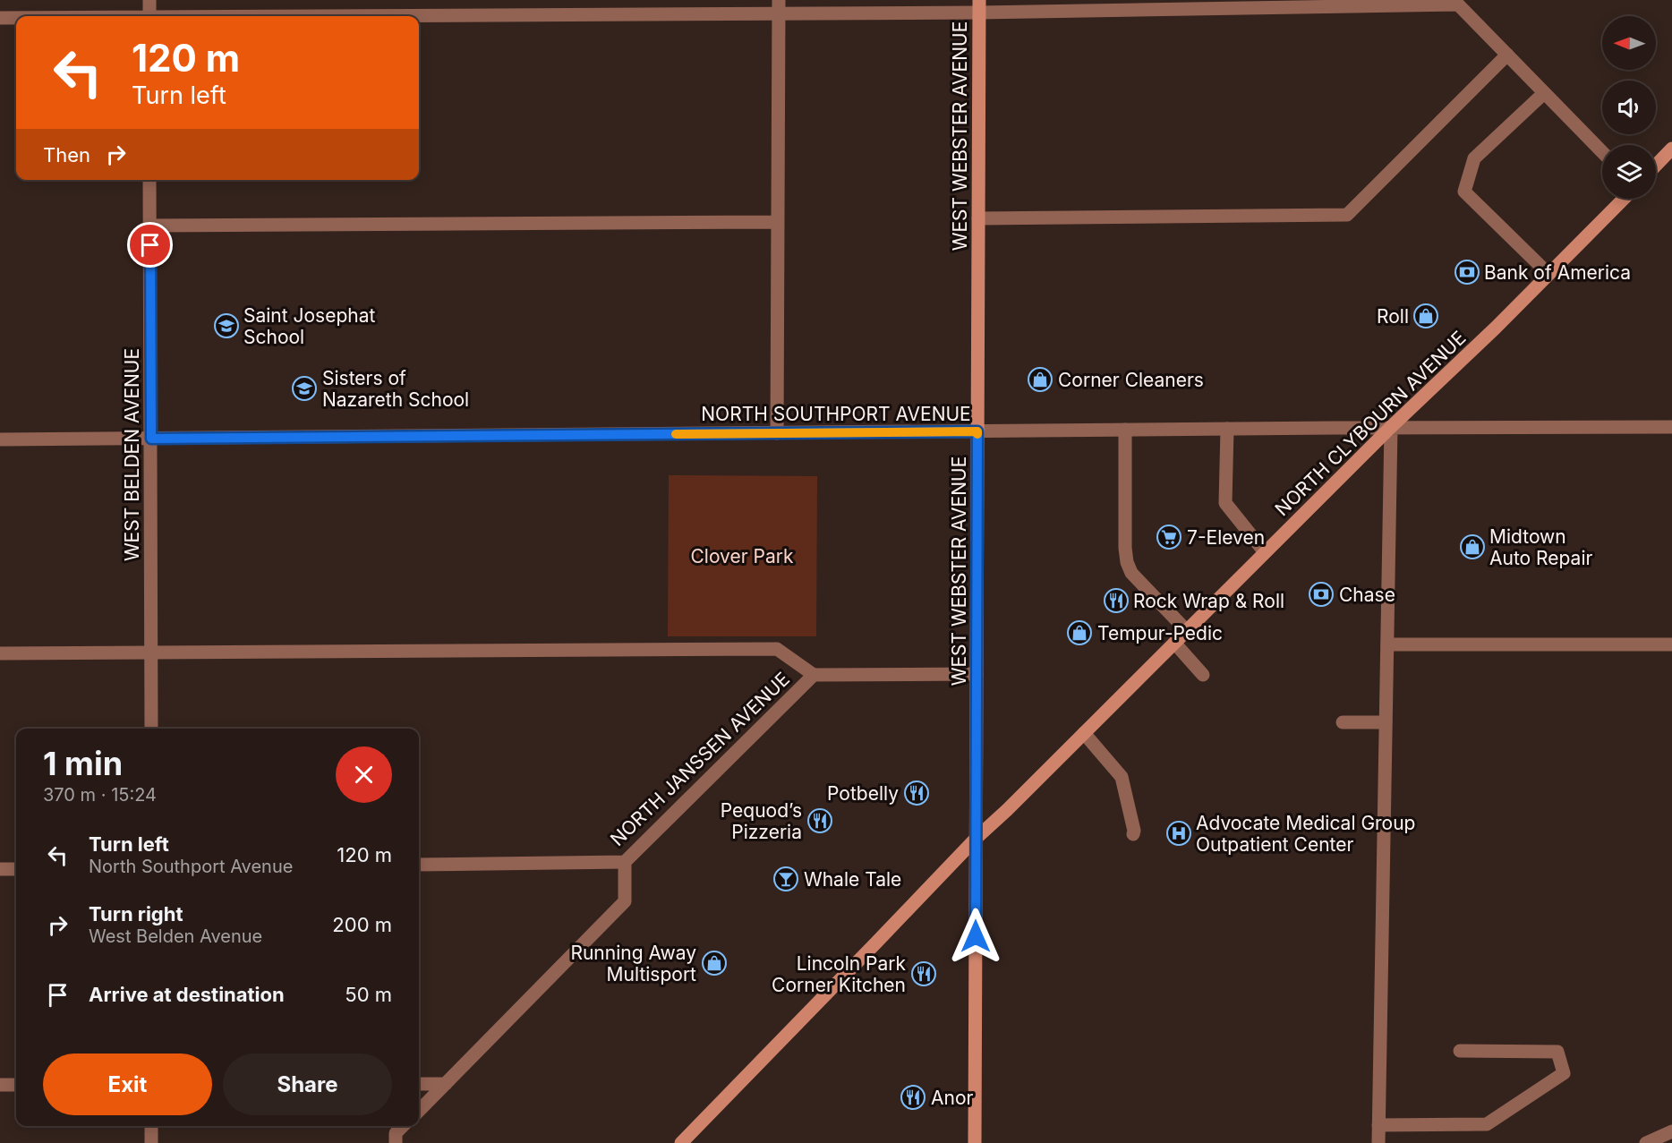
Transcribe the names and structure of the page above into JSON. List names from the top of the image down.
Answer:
{
  "streets": {
    "main road": ["WEST WEBSTER AVENUE", "NORTH CLYBOURN AVENUE"],
    "street": ["NORTH SOUTHPORT AVENUE", "WEST BELDEN AVENUE", "NORTH JANSSEN AVENUE"]
  },
  "crossings": [
    ["WEST WEBSTER AVENUE", "NORTH SOUTHPORT AVENUE"],
    ["WEST WEBSTER AVENUE", "NORTH CLYBOURN AVENUE"],
    ["WEST WEBSTER AVENUE", "NORTH JANSSEN AVENUE"],
    ["NORTH SOUTHPORT AVENUE", "NORTH CLYBOURN AVENUE"],
    ["NORTH SOUTHPORT AVENUE", "WEST BELDEN AVENUE"]
  ],
  "parks": ["Clover Park"],
  "places": {
    "bank": ["Bank of America", "Chase"],
    "shop": [
      "Roll",
      "Corner Cleaners",
      "Midtown Auto Repair",
      "Tempur-Pedic",
      "Running Away Multisport"
    ],
    "school or university": ["Saint Josephat School", "Sisters of Nazareth School"],
    "supermarket": ["7-Eleven"],
    "restaurant": [
      "Rock Wrap & Roll",
      "Potbelly",
      "Pequod’s Pizzeria",
      "Lincoln Park Corner Kitchen",
      "Anor"
    ],
    "hospital": ["Advocate Medical Group Outpatient Center"],
    "bar": ["Whale Tale"]
  },
  "north": "left",
  "page": {
    "turn": ["120 m", "Turn left"],
    "then": "Then",
    "heading": ["1 min", "370 m · 15:24"],
    "list": [
      {
        "name": "Turn left",
        "note": "North Southport Avenue",
        "value": "120 m"
      },
      {
        "name": "Turn right",
        "note": "West Belden Avenue",
        "value": "200 m"
      },
      {
        "name": "Arrive at destination",
        "value": "50 m"
      }
    ],
    "buttons": ["Exit", "Share"]
  }
}
